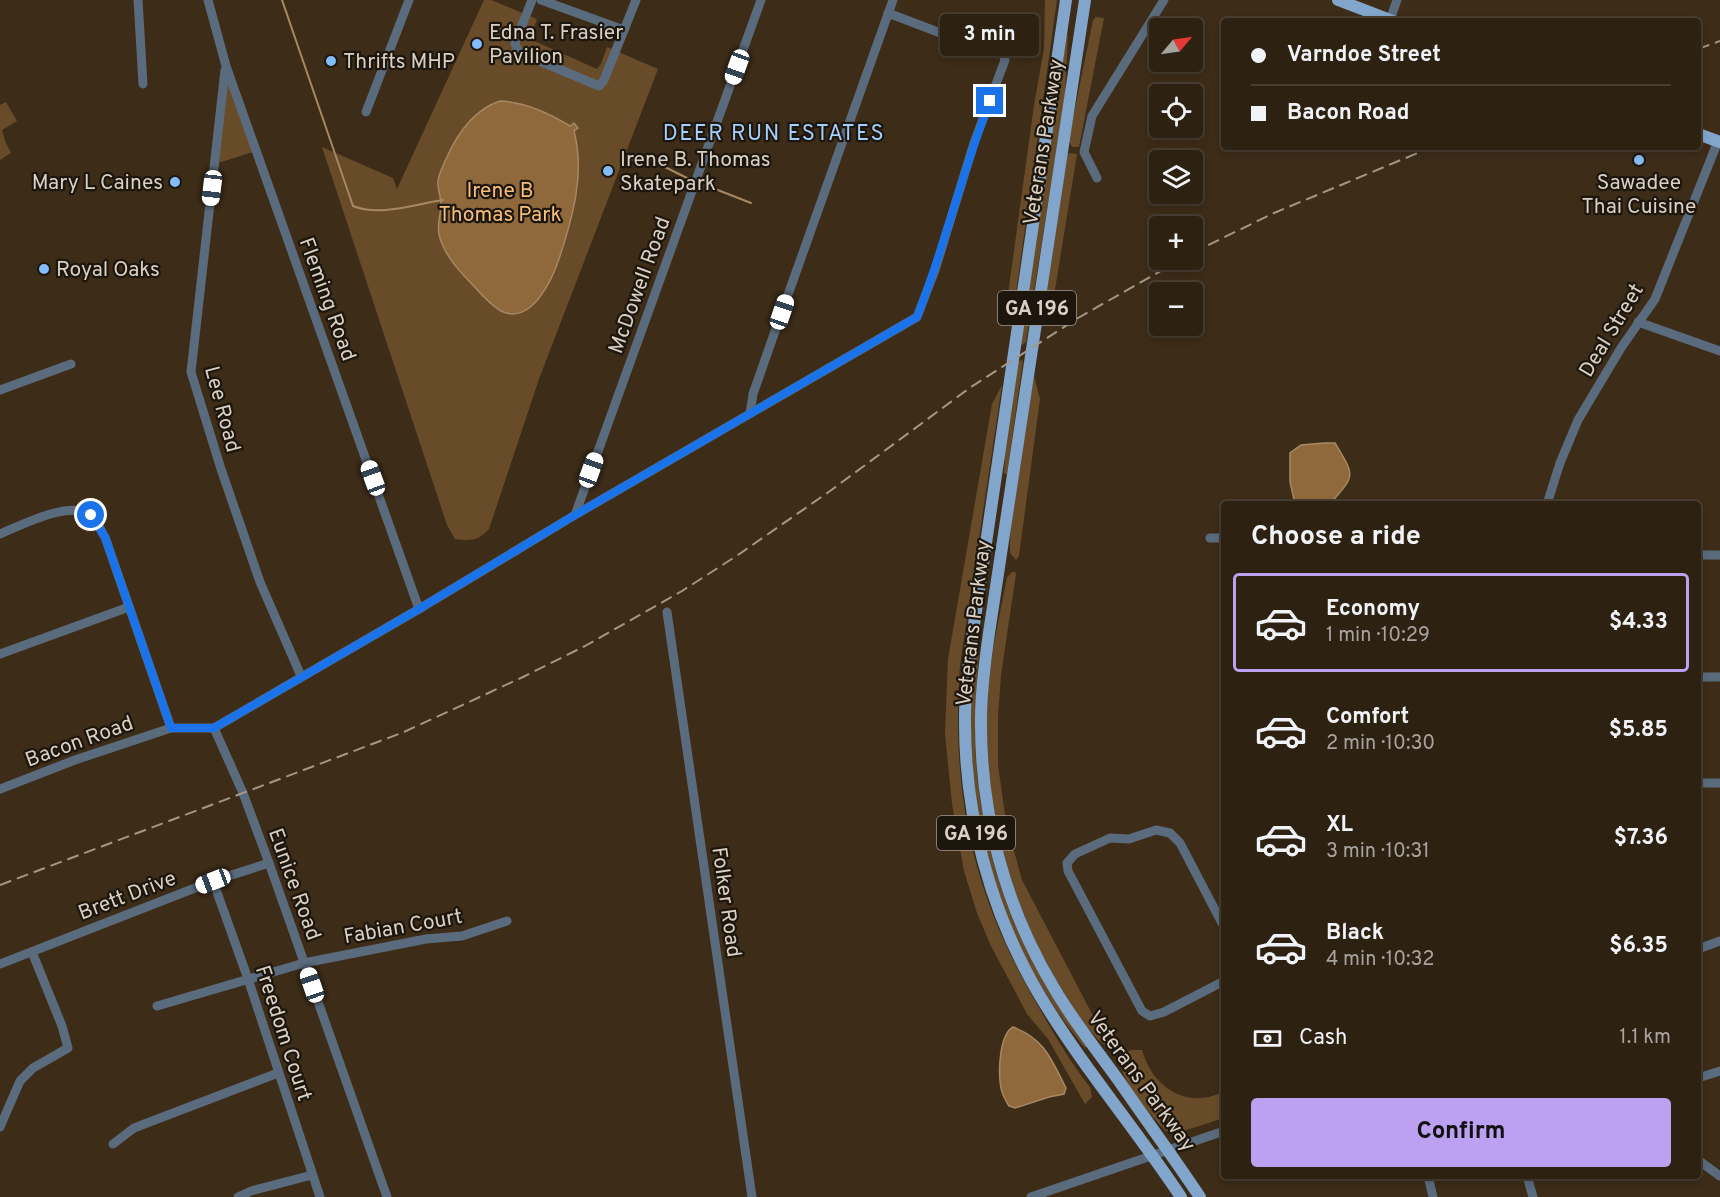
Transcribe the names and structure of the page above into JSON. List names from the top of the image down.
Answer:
{
  "streets": {
    "main road": ["Veterans Parkway", "GA 196"],
    "street": [
      "McDowell Road",
      "Fleming Road",
      "Deal Street",
      "Lee Road",
      "Bacon Road",
      "Eunice Road",
      "Brett Drive",
      "Folker Road",
      "Fabian Court",
      "Freedom Court"
    ]
  },
  "crossings": [
    ["Fleming Road", "Lee Road"],
    ["Eunice Road", "Brett Drive"],
    ["Eunice Road", "Fabian Court"],
    ["Brett Drive", "Freedom Court"],
    ["Fabian Court", "Freedom Court"]
  ],
  "districts": ["DEER RUN ESTATES"],
  "parks": ["Irene B Thomas Park"],
  "places": [
    "Edna T. Frasier Pavilion",
    "Thrifts MHP",
    "Sawadee Thai Cuisine",
    "Irene B. Thomas Skatepark",
    "Mary L Caines",
    "Royal Oaks"
  ],
  "north": "top right",
  "page": {
    "bubble": "3 min",
    "map_buttons": ["+", "−"],
    "banner": ["Varndoe Street", "Bacon Road"],
    "heading": "Choose a ride",
    "list": [
      {
        "name": "Economy",
        "note": "1 min · 10:29",
        "value": "$4.33"
      },
      {
        "name": "Comfort",
        "note": "2 min · 10:30",
        "value": "$5.85"
      },
      {
        "name": "XL",
        "note": "3 min · 10:31",
        "value": "$7.36"
      },
      {
        "name": "Black",
        "note": "4 min · 10:32",
        "value": "$6.35"
      }
    ],
    "pay": ["Cash", "1.1 km"],
    "buttons": "Confirm"
  }
}
